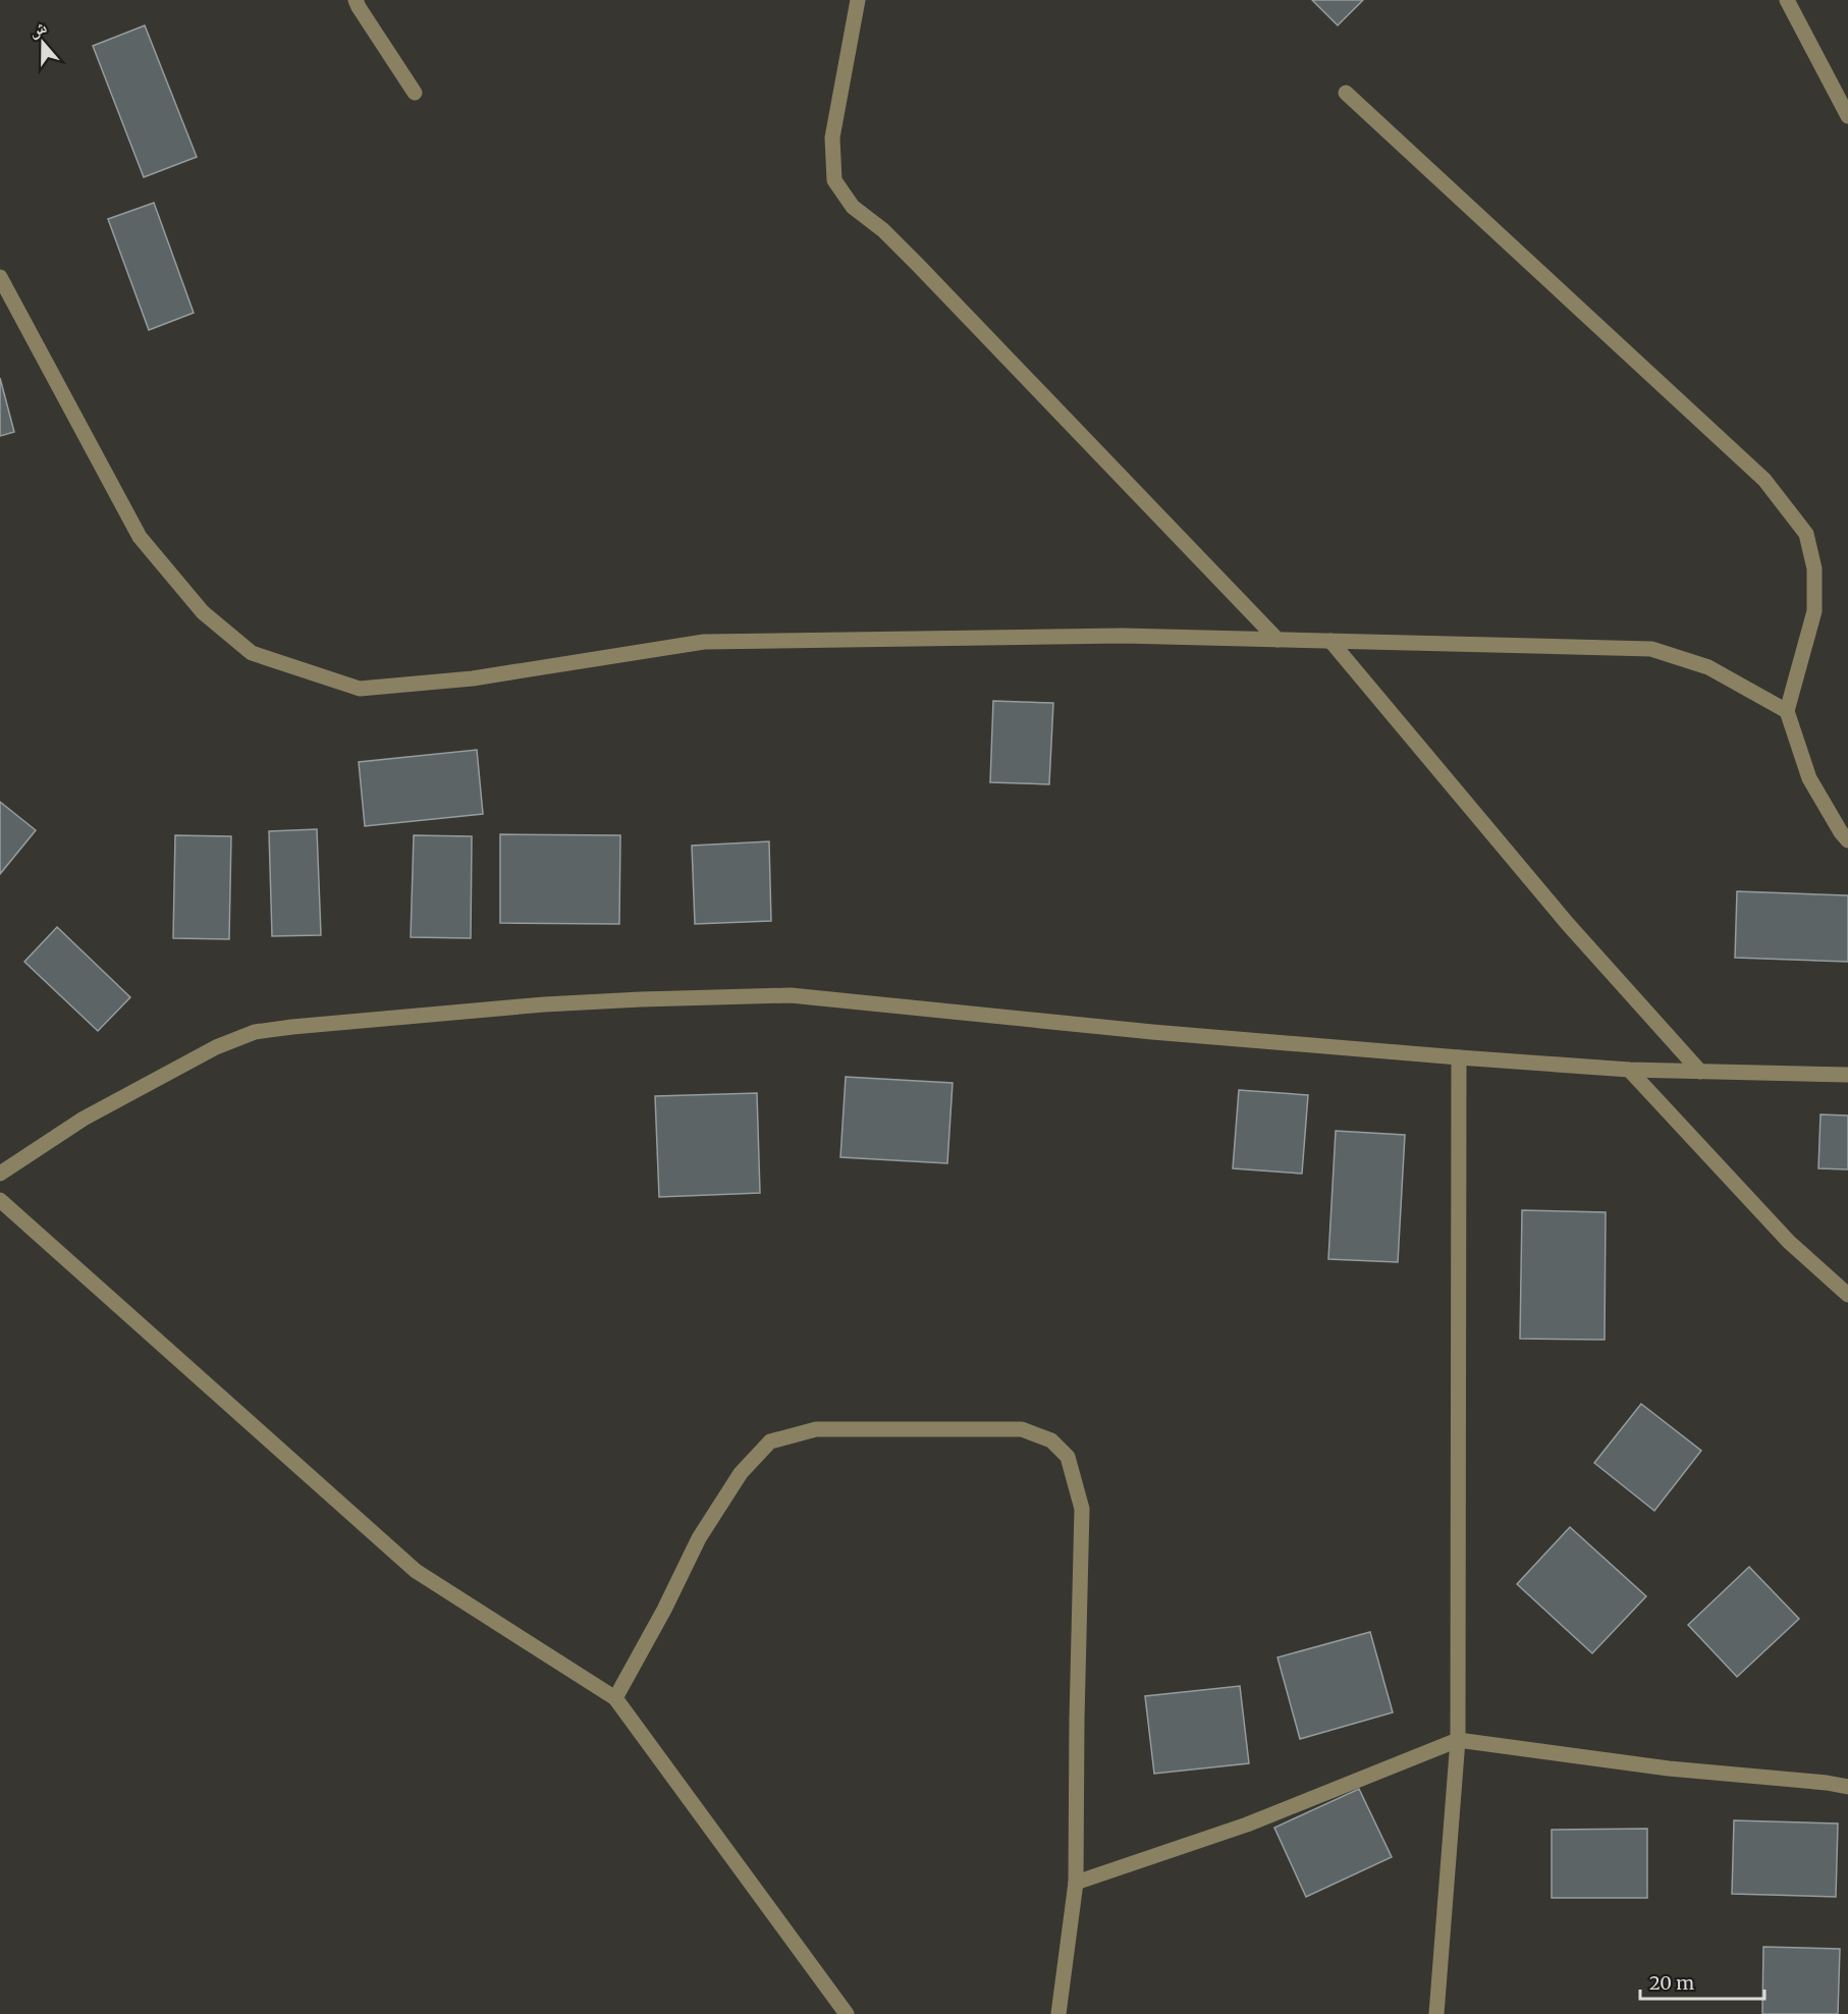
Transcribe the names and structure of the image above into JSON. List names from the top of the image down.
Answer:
{
  "scale_bar": "20 m",
  "north": "top"
}
